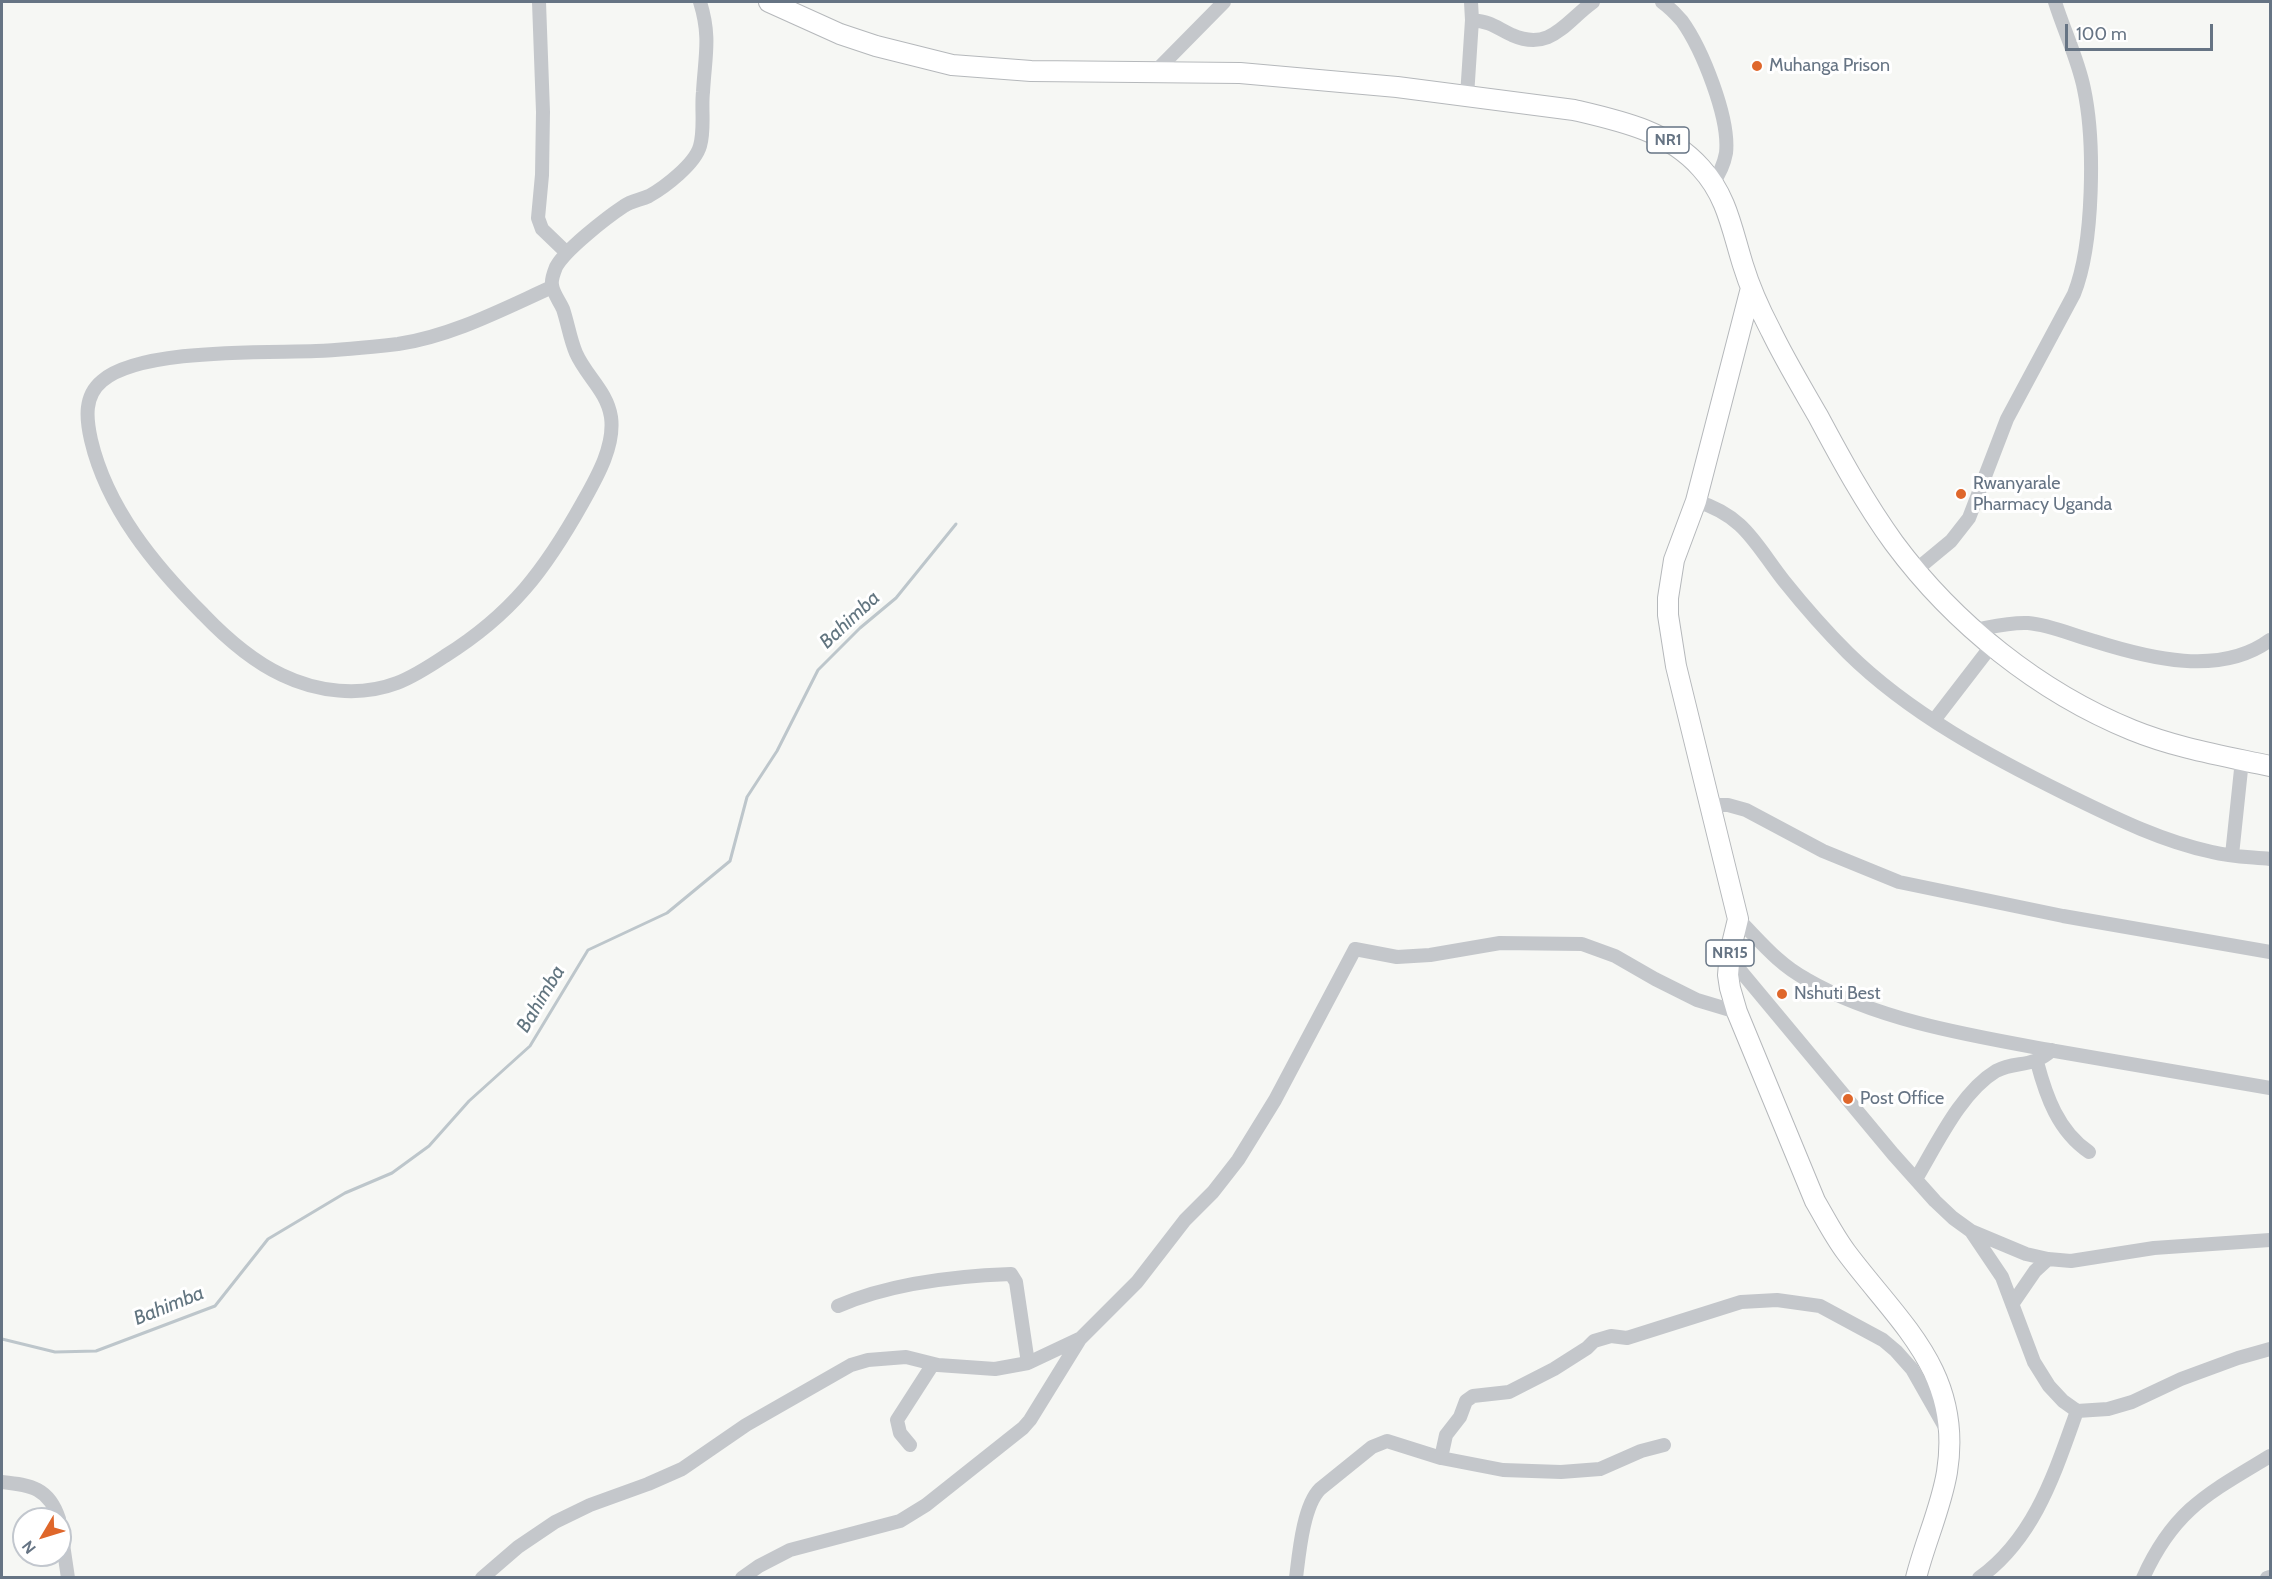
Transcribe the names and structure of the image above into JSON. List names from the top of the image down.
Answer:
{
  "streets": {
    "highway": ["NR1", "NR15"]
  },
  "crossings": [
    ["NR1", "NR15"]
  ],
  "water": ["Bahimba"],
  "places": [
    "Muhanga Prison",
    "Rwanyarale Pharmacy Uganda",
    "Nshuti Best",
    "Post Office"
  ],
  "scale_bar": "100 m",
  "north": "bottom left"
}
